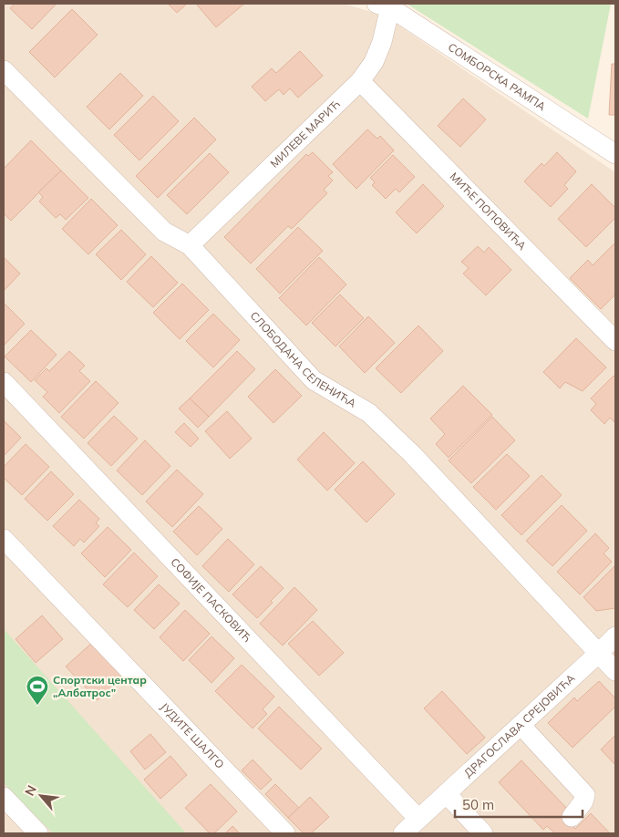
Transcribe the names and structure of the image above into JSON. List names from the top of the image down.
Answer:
{
  "streets": {
    "street": [
      "СОМБОРСКА РАМПА",
      "МИЛЕВЕ МАРИЋ",
      "МИЋЕ ПОПОВИЋА",
      "СЛОБОДАНА СЕЛЕНИЋА",
      "СОФИЈЕ ПАСКОВИЋ",
      "ДРАГОСЛАВА СРЕЈОВИЋА",
      "ЈУДИТЕ ШАЛГО"
    ]
  },
  "crossings": [
    ["СОМБОРСКА РАМПА", "МИЛЕВЕ МАРИЋ"],
    ["МИЛЕВЕ МАРИЋ", "МИЋЕ ПОПОВИЋА"],
    ["МИЛЕВЕ МАРИЋ", "СЛОБОДАНА СЕЛЕНИЋА"],
    ["СЛОБОДАНА СЕЛЕНИЋА", "ДРАГОСЛАВА СРЕЈОВИЋА"],
    ["СОФИЈЕ ПАСКОВИЋ", "ДРАГОСЛАВА СРЕЈОВИЋА"]
  ],
  "places": {
    "sports": ["Спортски центар „Албатрос”"]
  },
  "scale_bar": "50 m",
  "north": "top left"
}
